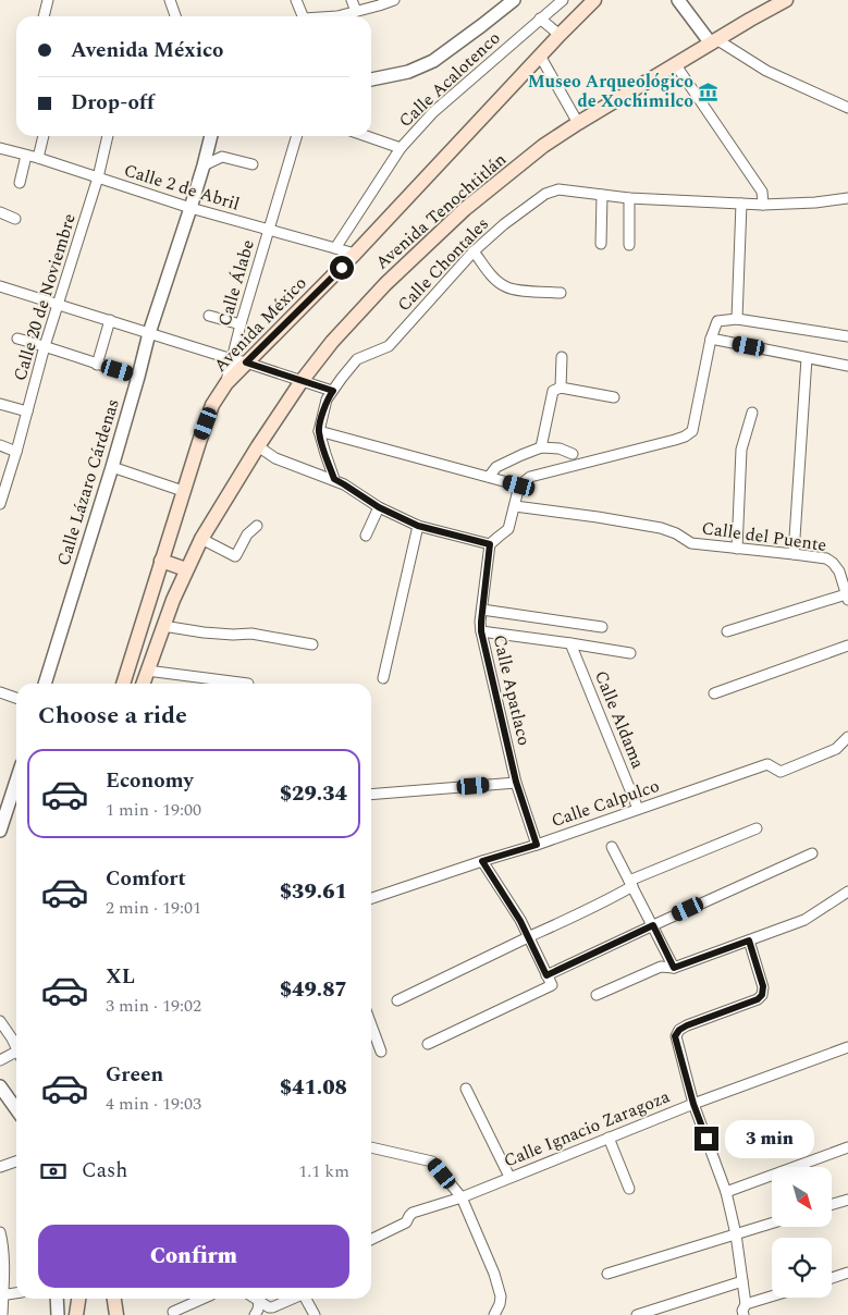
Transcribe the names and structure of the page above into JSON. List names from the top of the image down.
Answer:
{
  "streets": {
    "main road": ["Avenida Tenochtitlán", "Avenida México"],
    "street": [
      "Calle Acalotenco",
      "Calle 2 de Abril",
      "Calle Chontales",
      "Calle Álabe",
      "Calle 20 de Noviembre",
      "Calle Lázaro Cárdenas",
      "Calle del Puente",
      "Calle Apatlaco",
      "Calle Aldama",
      "Calle Calpulco",
      "Calle Ignacio Zaragoza"
    ]
  },
  "crossings": [
    ["Calle Acalotenco", "Calle 2 de Abril"],
    ["Calle 2 de Abril", "Calle Álabe"],
    ["Calle 2 de Abril", "Calle 20 de Noviembre"],
    ["Calle 2 de Abril", "Avenida México"],
    ["Calle 2 de Abril", "Calle Lázaro Cárdenas"],
    ["Calle Álabe", "Avenida México"],
    ["Calle Apatlaco", "Calle Calpulco"],
    ["Calle Aldama", "Calle Calpulco"]
  ],
  "places": {
    "museum": ["Museo Arqueológico de Xochimilco"]
  },
  "north": "bottom right",
  "page": {
    "banner": ["Avenida México", "Drop-off"],
    "heading": "Choose a ride",
    "list": [
      {
        "name": "Economy",
        "note": "1 min · 19:00",
        "value": "$29.34"
      },
      {
        "name": "Comfort",
        "note": "2 min · 19:01",
        "value": "$39.61"
      },
      {
        "name": "XL",
        "note": "3 min · 19:02",
        "value": "$49.87"
      },
      {
        "name": "Green",
        "note": "4 min · 19:03",
        "value": "$41.08"
      }
    ],
    "bubble": "3 min",
    "pay": ["Cash", "1.1 km"],
    "buttons": "Confirm"
  }
}
